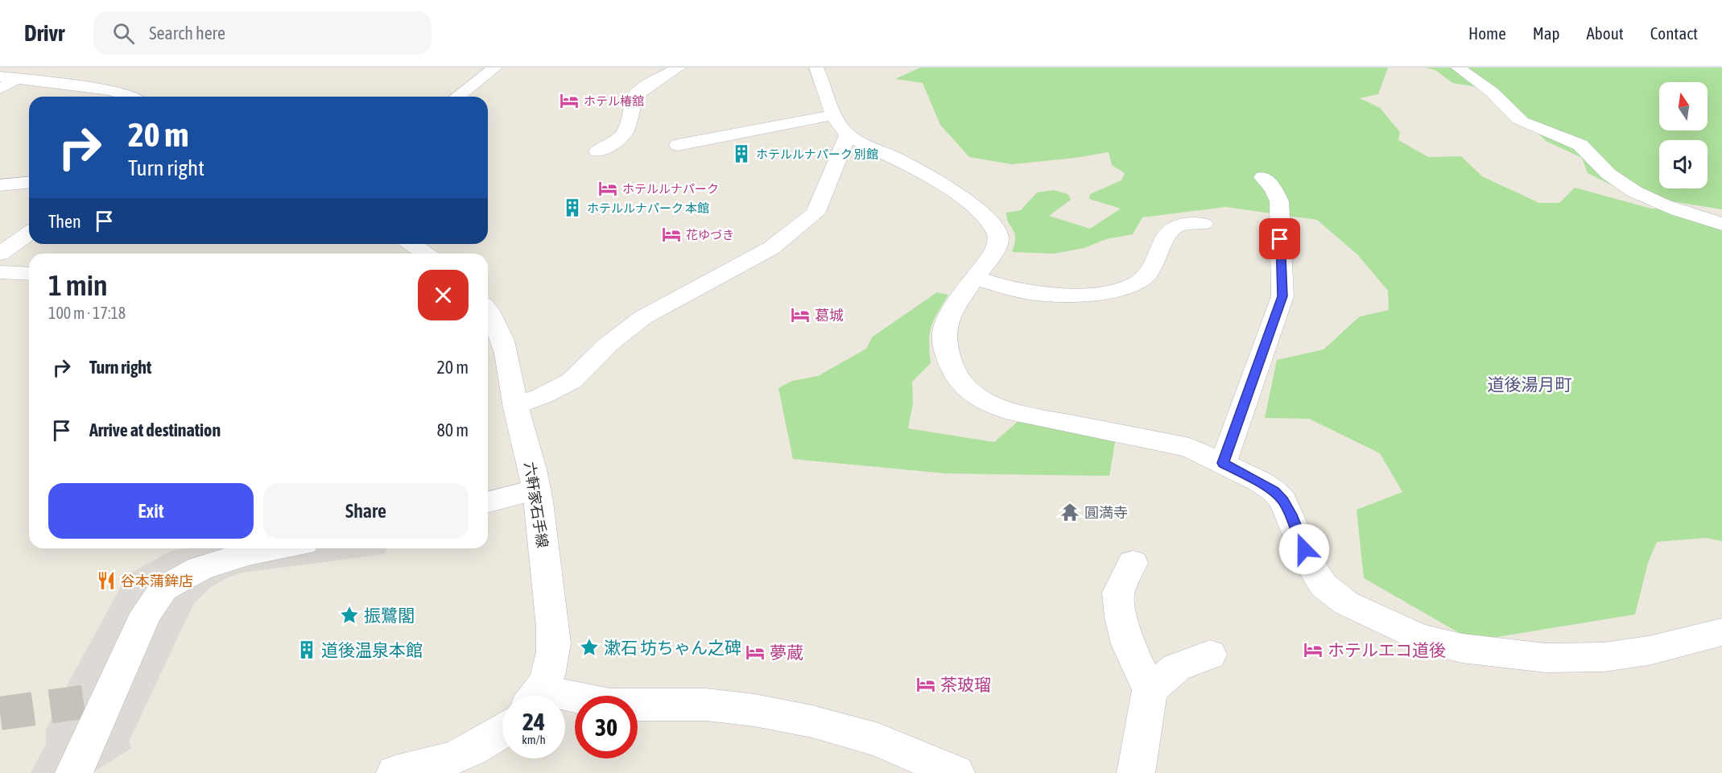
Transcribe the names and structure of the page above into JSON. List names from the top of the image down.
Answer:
{
  "streets": {
    "street": ["六軒家石手線"]
  },
  "districts": ["道後湯月町"],
  "places": {
    "hotel": [
      "ホテル椿舘",
      "ホテルルナパーク",
      "花ゆづき",
      "葛城",
      "ホテルエコ道後",
      "夢蔵",
      "茶玻瑠"
    ],
    "building": ["ホテルルナパーク 別館", "ホテルルナパーク 本館", "道後温泉本館"],
    "temple": ["圓満寺"],
    "restaurant": ["谷本蒲鉾店"],
    "place": ["振鷺閣", "漱石 坊ちゃん之碑"]
  },
  "north": "top",
  "page": {
    "header": "Drivr",
    "search": "Search here",
    "nav": [
      "Home",
      "Map",
      "About",
      "Contact"
    ],
    "turn": ["20 m", "Turn right"],
    "then": "Then",
    "heading": ["1 min", "100 m · 17:18"],
    "list": [
      {
        "name": "Turn right",
        "value": "20 m"
      },
      {
        "name": "Arrive at destination",
        "value": "80 m"
      }
    ],
    "buttons": ["Exit", "Share"],
    "speed": "24 km/h",
    "limit": "30"
  }
}
